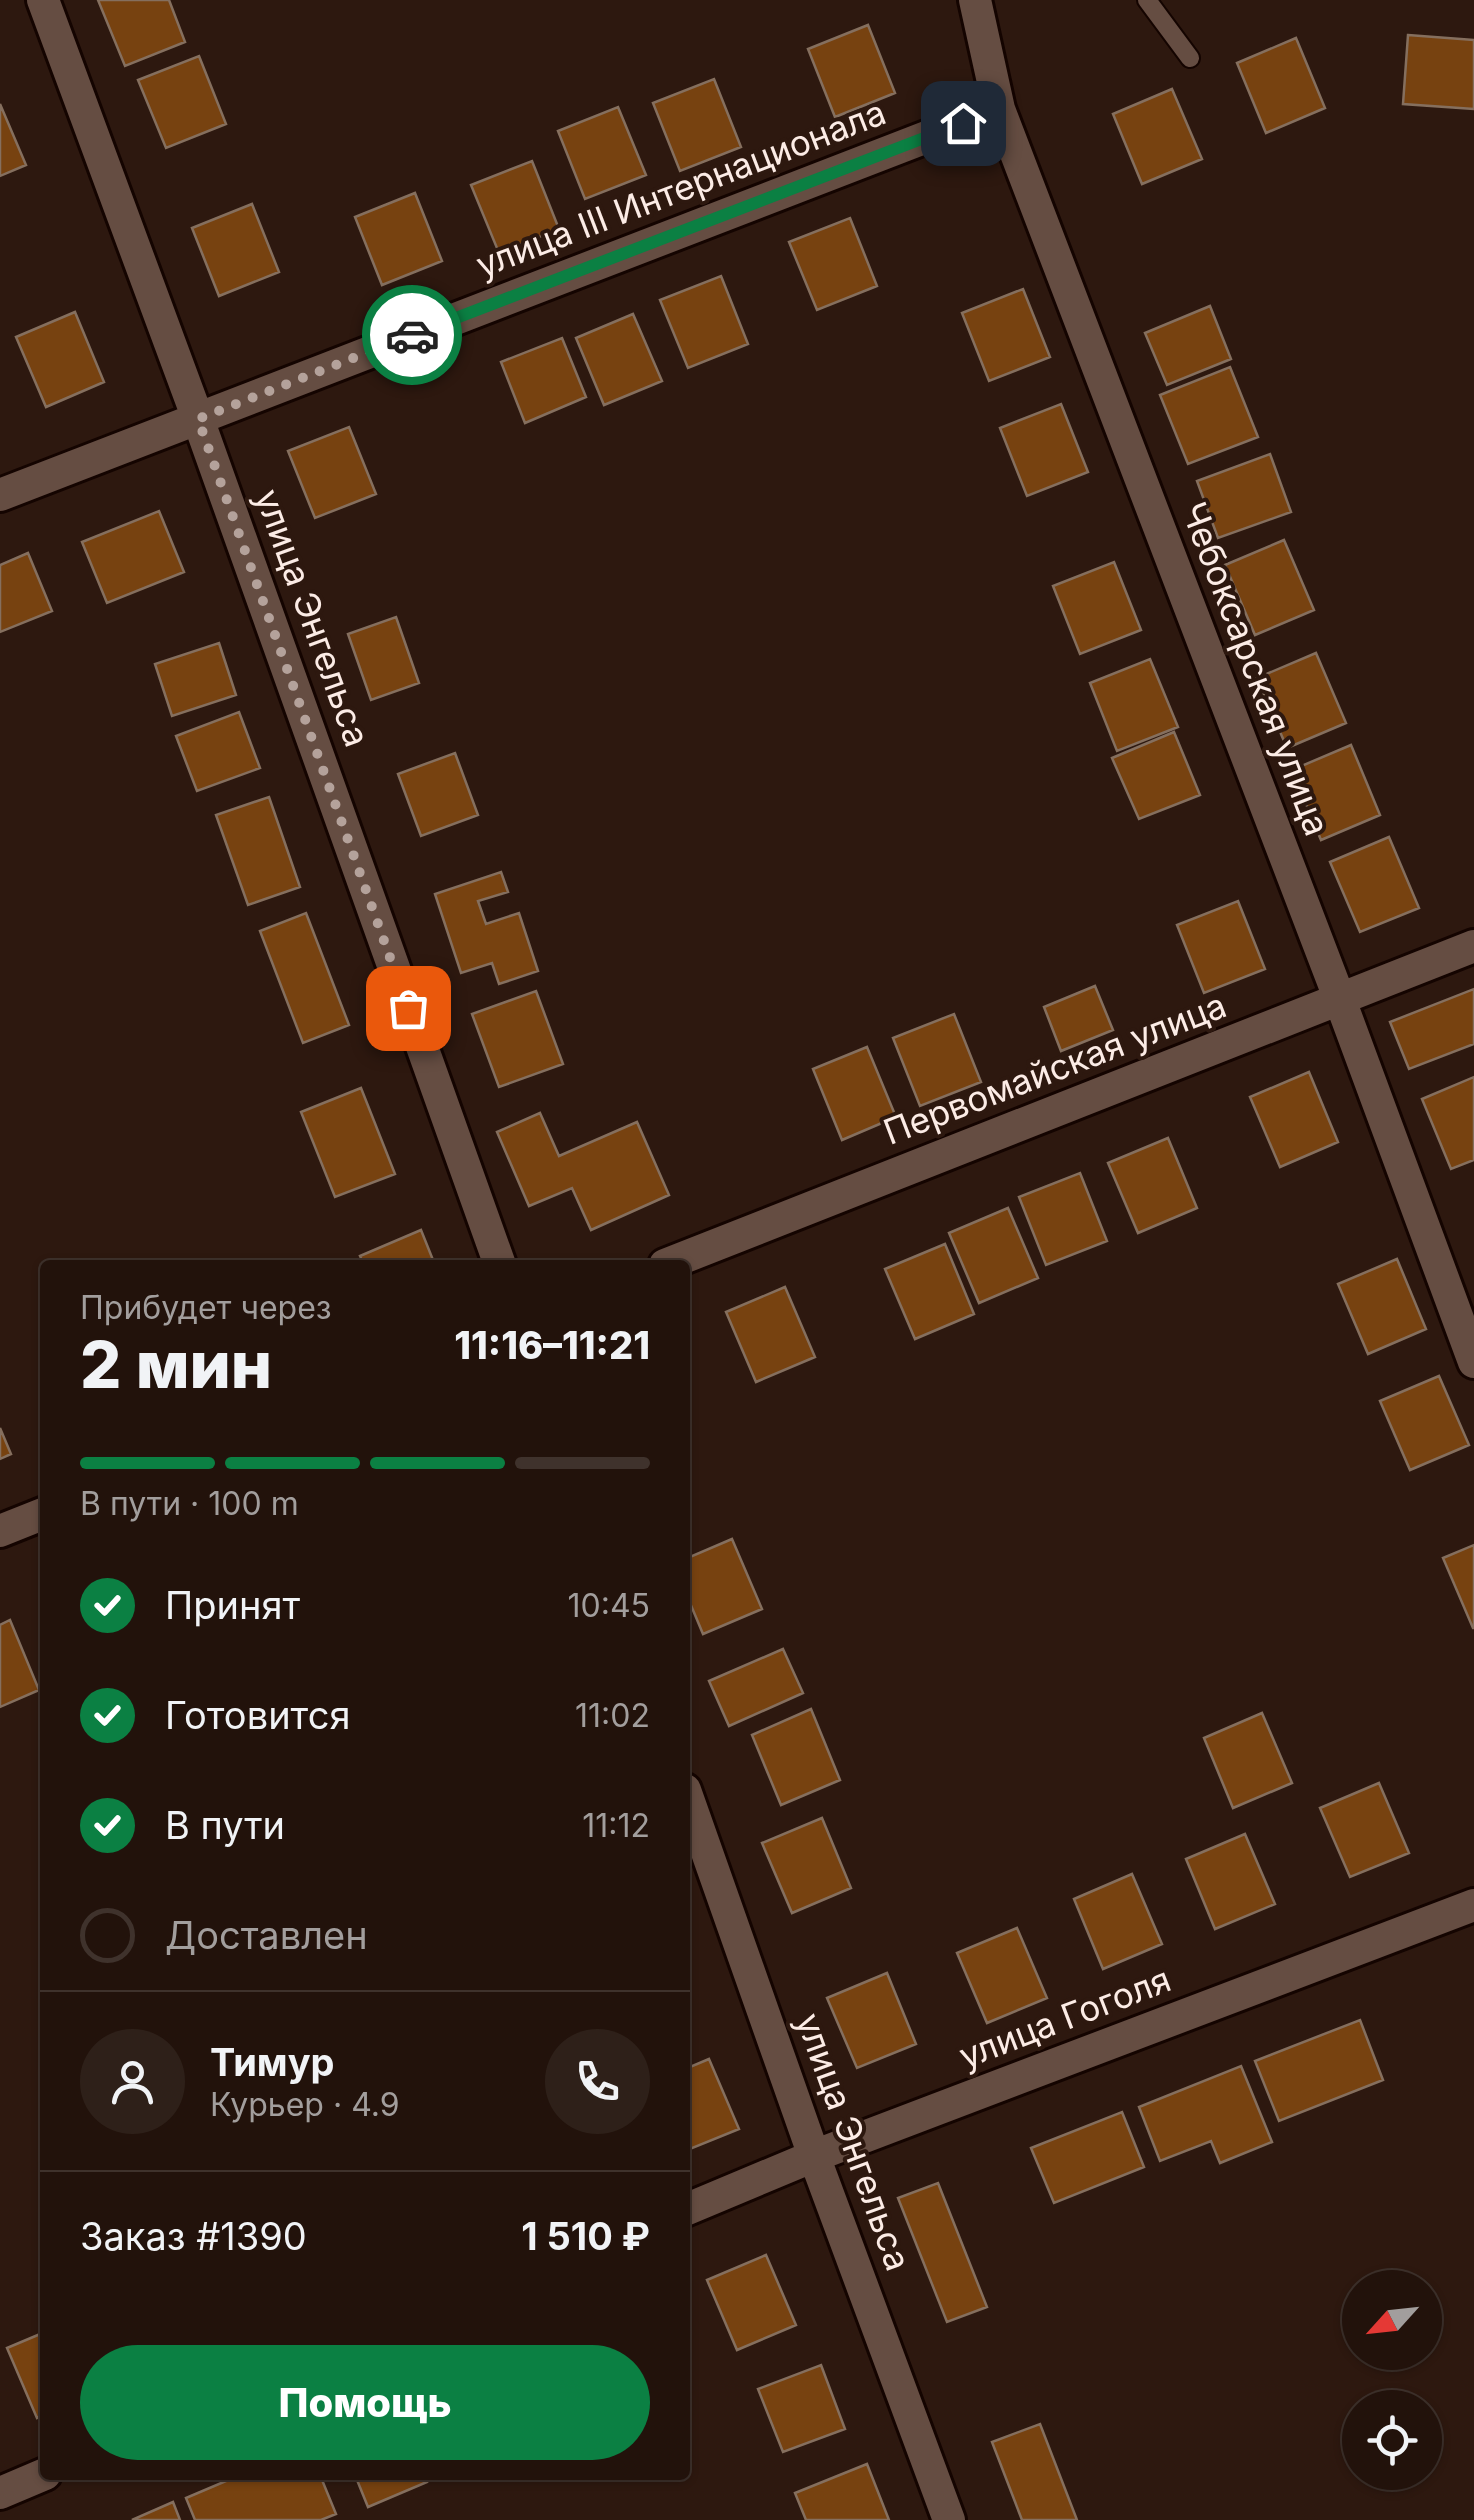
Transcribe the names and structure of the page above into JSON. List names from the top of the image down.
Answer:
{
  "streets": {
    "street": [
      "улица III Интернационала",
      "улица Энгельса",
      "Чебоксарская улица",
      "Первомайская улица",
      "улица Гоголя"
    ]
  },
  "crossings": [
    ["улица III Интернационала", "улица Энгельса"],
    ["улица III Интернационала", "Чебоксарская улица"],
    ["улица Энгельса", "улица Гоголя"],
    ["Чебоксарская улица", "Первомайская улица"]
  ],
  "north": "bottom left",
  "page": {
    "heading": ["2 мин", "Прибудет через", "11:16–11:21"],
    "panel": [
      "Тимур",
      "Курьер · 4.9",
      "Заказ #1390",
      "1 510 ₽"
    ],
    "bar": "В пути · 100 m",
    "list": [
      ["Принят", "10:45"],
      ["Готовится", "11:02"],
      ["В пути", "11:12"],
      "Доставлен"
    ],
    "buttons": "Помощь"
  }
}
